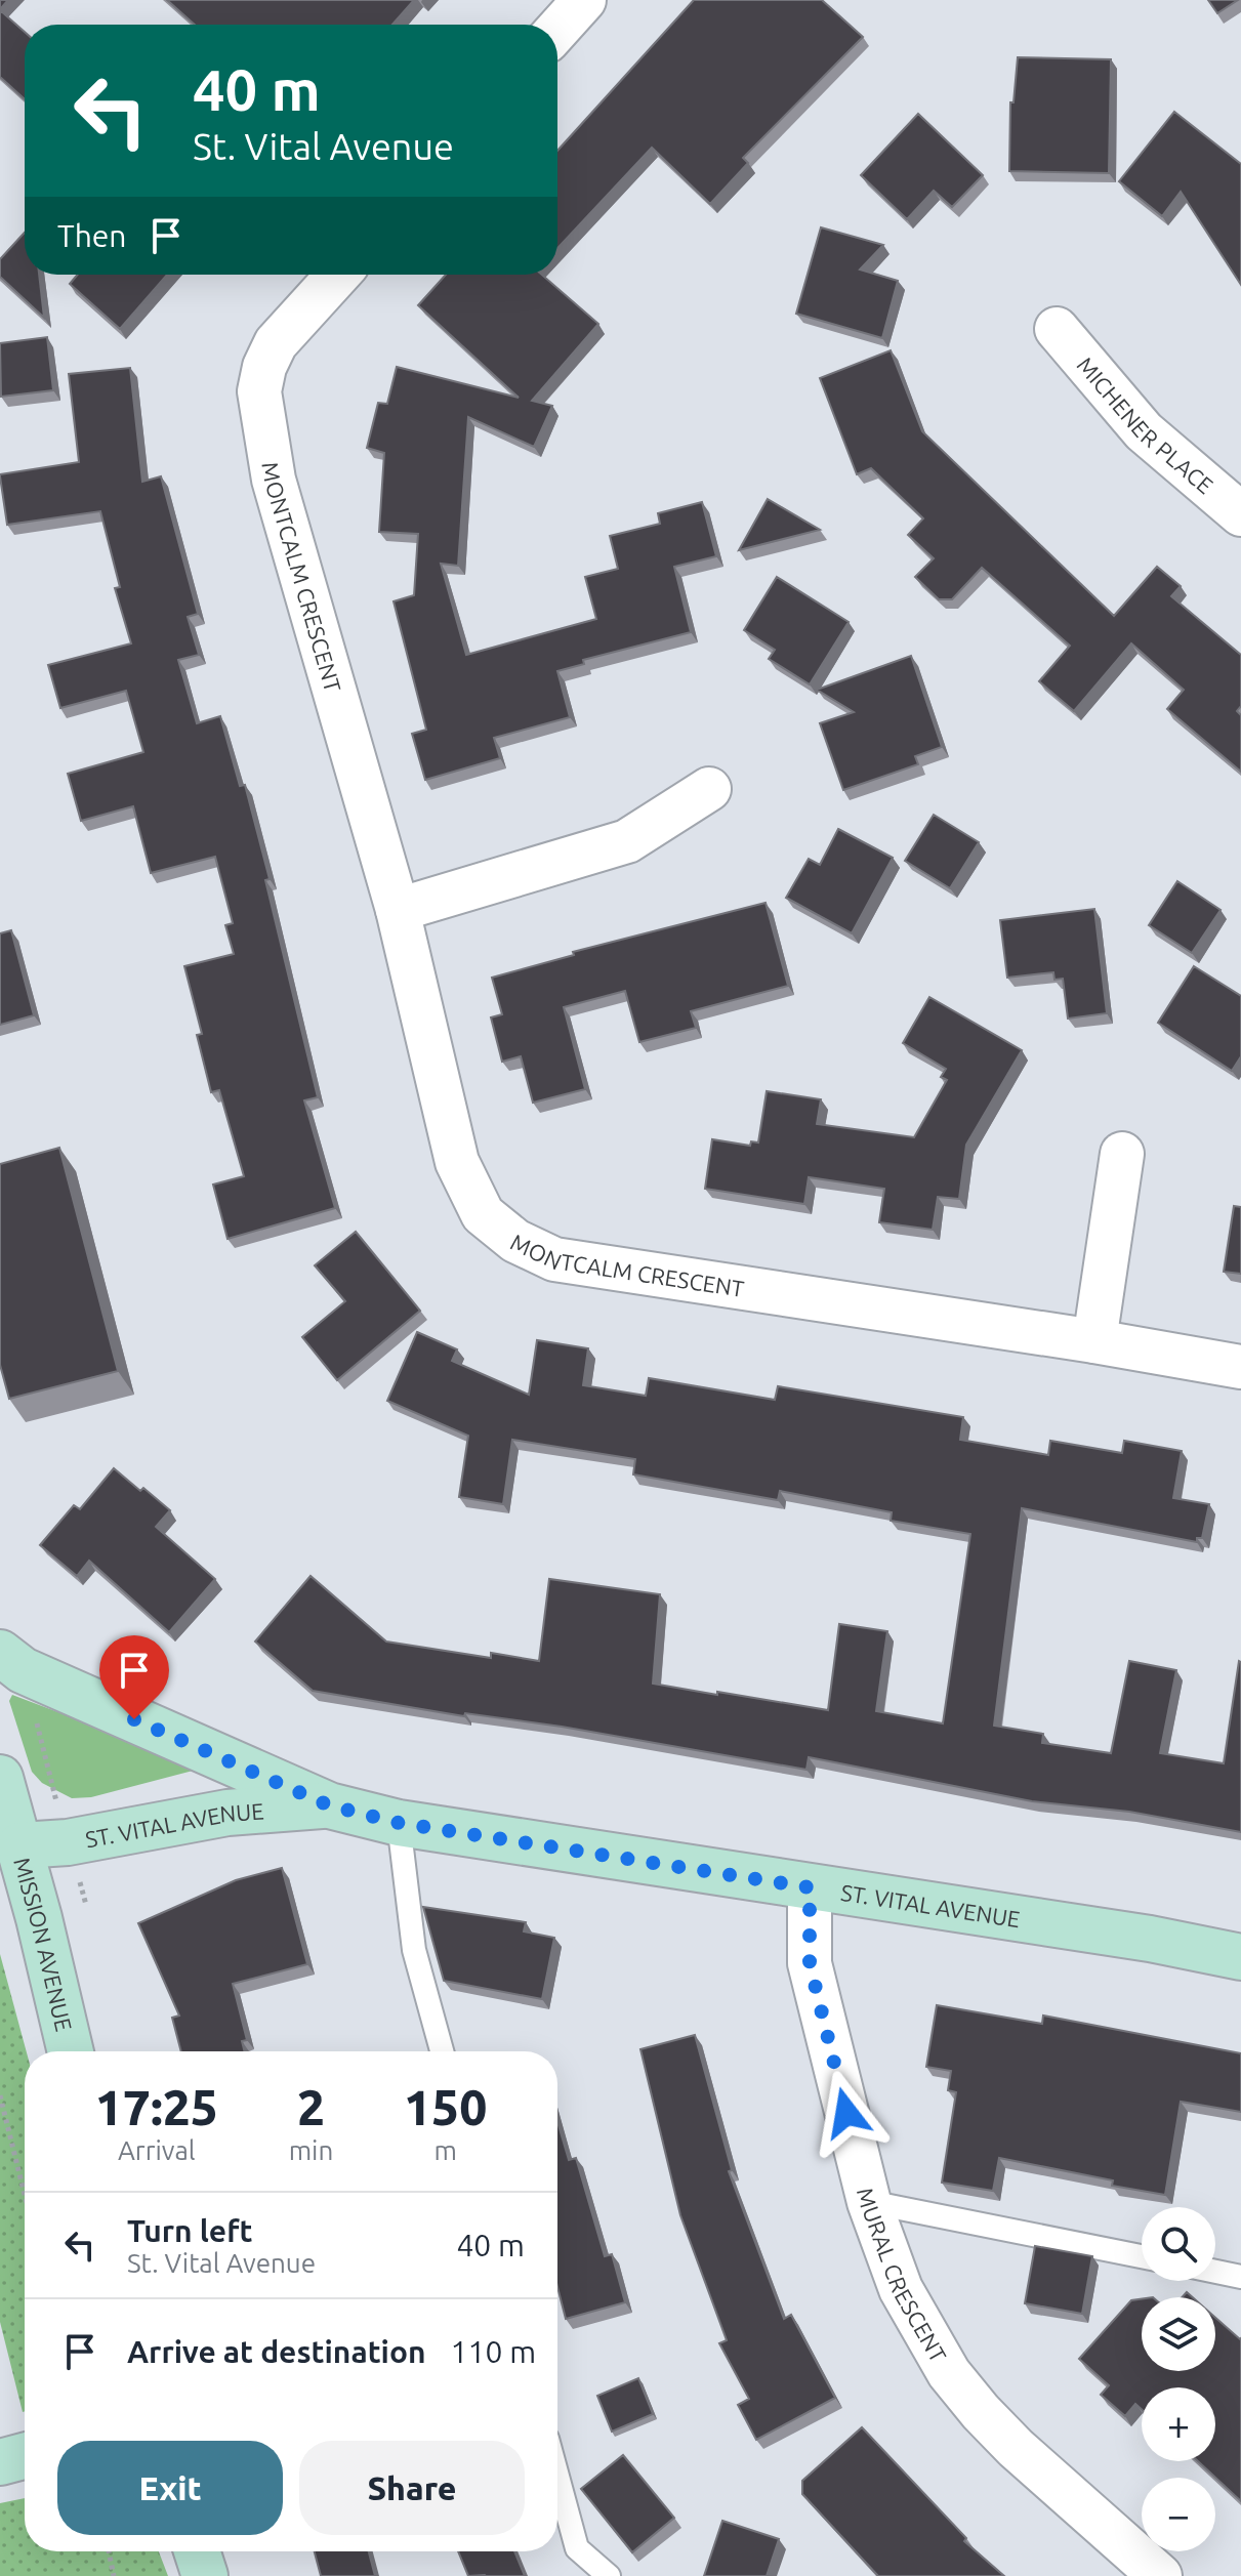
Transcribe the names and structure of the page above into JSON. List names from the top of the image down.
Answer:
{
  "streets": {
    "street": [
      "MICHENER PLACE",
      "MONTCALM CRESCENT",
      "ST. VITAL AVENUE",
      "MISSION AVENUE",
      "MURAL CRESCENT"
    ]
  },
  "crossings": [
    ["ST. VITAL AVENUE", "MISSION AVENUE"],
    ["ST. VITAL AVENUE", "MURAL CRESCENT"]
  ],
  "page": {
    "turn": ["40 m", "St. Vital Avenue"],
    "then": "Then",
    "eta": [
      "17:25",
      "Arrival",
      "2",
      "min",
      "150",
      "m"
    ],
    "list": [
      {
        "name": "Turn left",
        "note": "St. Vital Avenue",
        "value": "40 m"
      },
      {
        "name": "Arrive at destination",
        "value": "110 m"
      }
    ],
    "map_buttons": ["+", "−"],
    "buttons": ["Exit", "Share"]
  }
}
